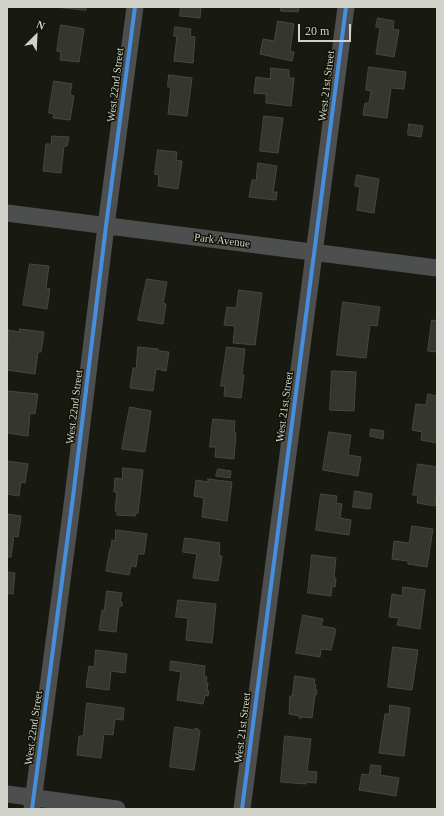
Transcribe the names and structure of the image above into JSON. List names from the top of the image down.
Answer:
{
  "streets": {
    "street": ["West 22nd Street", "West 21st Street", "Park Avenue"]
  },
  "crossings": [
    ["West 22nd Street", "Park Avenue"],
    ["West 21st Street", "Park Avenue"]
  ],
  "scale_bar": "20 m",
  "north": "top right"
}
